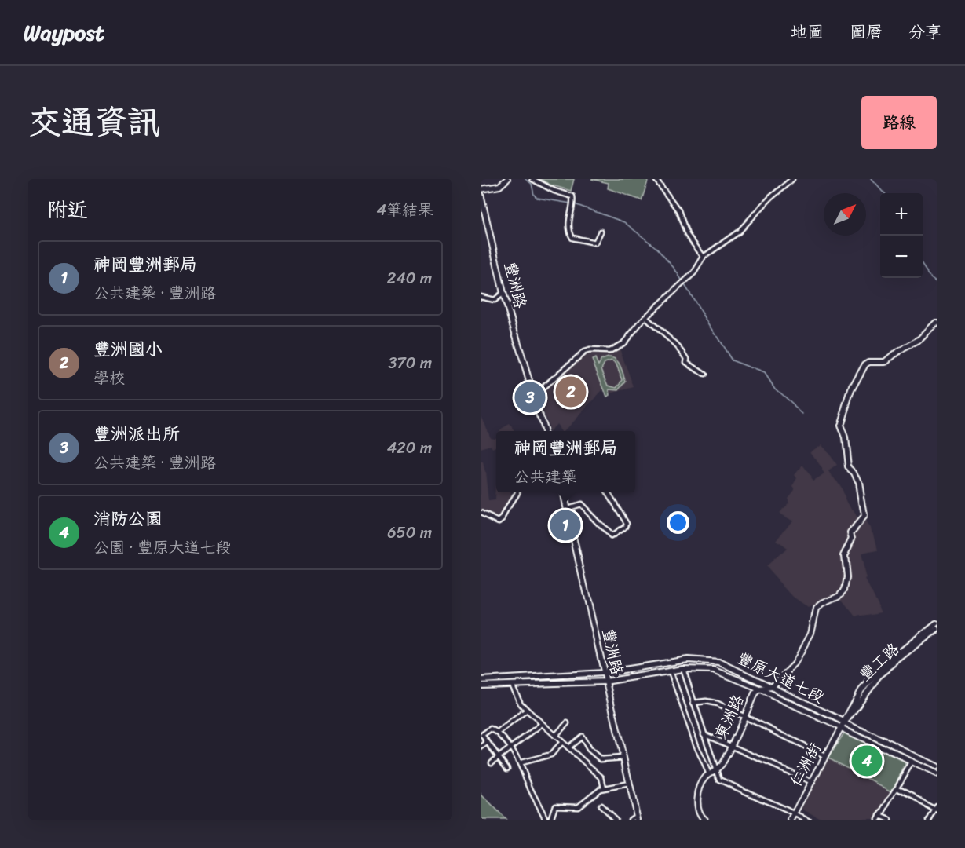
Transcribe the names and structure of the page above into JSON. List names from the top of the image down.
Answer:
{
  "streets": {
    "street": [
      "豐洲路",
      "豐工路",
      "豐原大道七段",
      "東洲路",
      "仁洲街"
    ]
  },
  "crossings": [
    ["豐洲路", "豐原大道七段"],
    ["豐工路", "豐原大道七段"],
    ["豐工路", "仁洲街"],
    ["豐原大道七段", "東洲路"],
    ["豐原大道七段", "仁洲街"]
  ],
  "north": "top right",
  "page": {
    "header": "Waypost",
    "nav": ["地圖", "圖層", "分享"],
    "title": "交通資訊",
    "buttons": "路線",
    "heading": ["附近", "4筆結果"],
    "map_buttons": ["+", "−"],
    "list": [
      {
        "mark": "1",
        "name": "神岡豐洲郵局",
        "note": "公共建築 · 豐洲路",
        "value": "240 m"
      },
      {
        "mark": "2",
        "name": "豐洲國小",
        "note": "學校",
        "value": "370 m"
      },
      {
        "mark": "3",
        "name": "豐洲派出所",
        "note": "公共建築 · 豐洲路",
        "value": "420 m"
      },
      {
        "mark": "4",
        "name": "消防公園",
        "note": "公園 · 豐原大道七段",
        "value": "650 m"
      }
    ],
    "pins": [
      "2",
      "3",
      "1",
      "4"
    ],
    "popup": ["神岡豐洲郵局", "公共建築"]
  }
}
